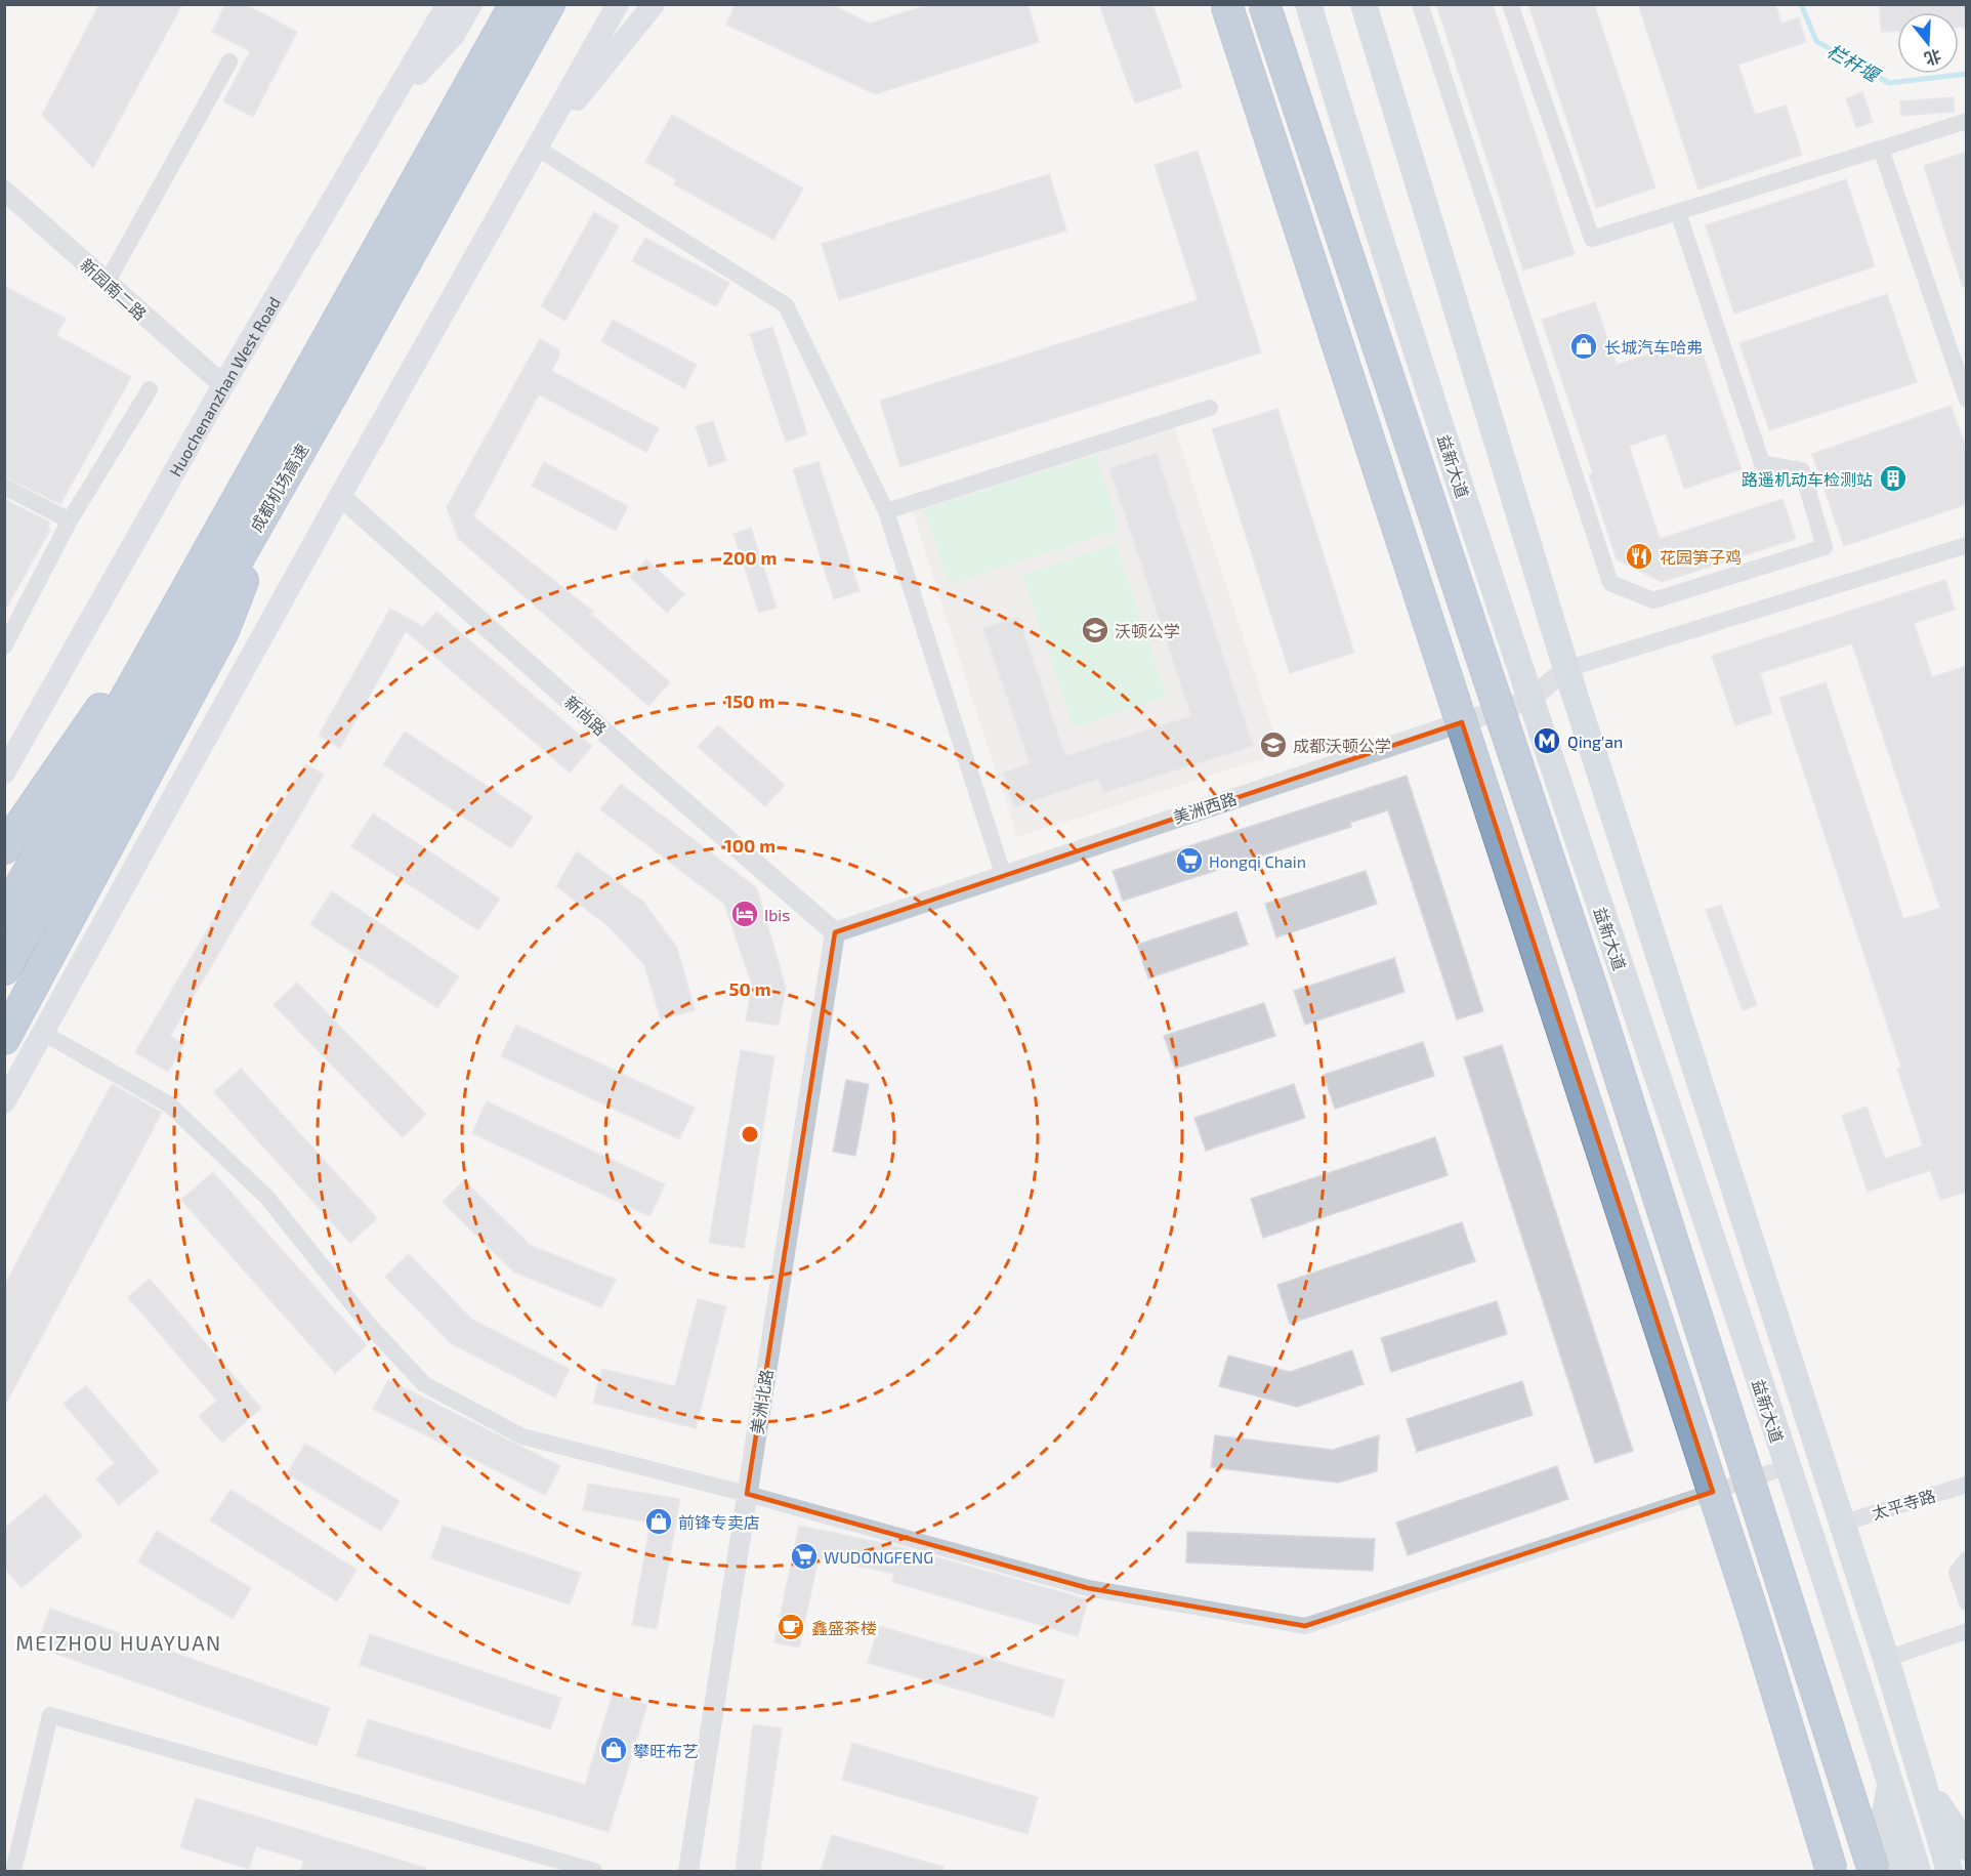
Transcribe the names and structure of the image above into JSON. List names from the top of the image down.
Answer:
{
  "streets": {
    "highway": ["成都机场高速"],
    "main road": ["Huochenanzhan West Road", "益新大道"],
    "street": [
      "新园南二路",
      "新尚路",
      "美洲西路",
      "美洲北路",
      "太平寺路"
    ]
  },
  "crossings": [
    ["新园南二路", "Huochenanzhan West Road"],
    ["益新大道", "美洲西路"],
    ["益新大道", "太平寺路"],
    ["新尚路", "美洲西路"],
    ["新尚路", "美洲北路"],
    ["美洲西路", "美洲北路"]
  ],
  "districts": ["MEIZHOU HUAYUAN"],
  "water": ["栏杆堰"],
  "places": {
    "shop": ["长城汽车哈弗", "前锋专卖店", "攀旺布艺"],
    "building": ["路遥机动车检测站"],
    "restaurant": ["花园笋子鸡"],
    "school or university": ["沃顿公学", "成都沃顿公学"],
    "metro station": ["Qing'an"],
    "supermarket": ["Hongqi Chain", "WUDONGFENG"],
    "hotel": ["Ibis"],
    "cafe": ["鑫盛茶楼"]
  },
  "north": "bottom",
  "rings": [
    "200 m",
    "150 m",
    "100 m",
    "50 m"
  ]
}
